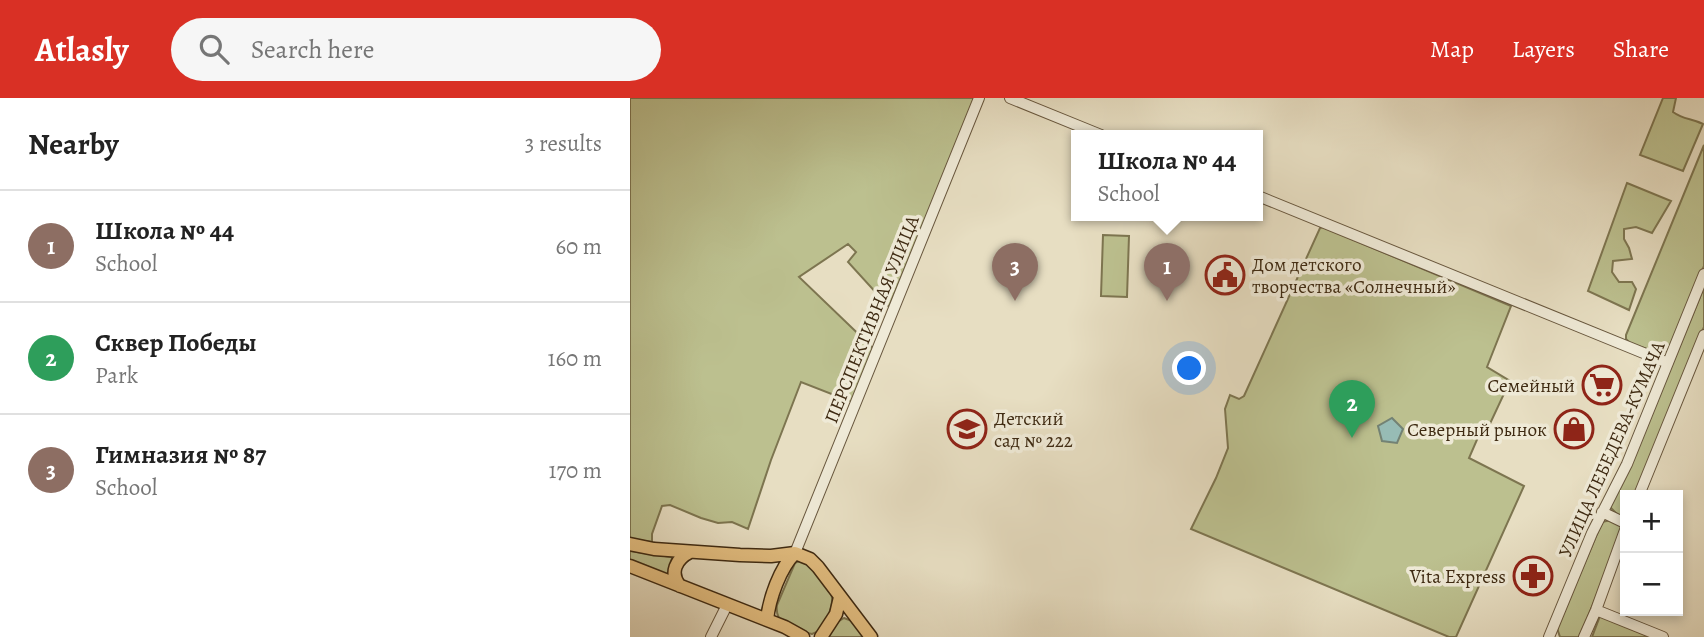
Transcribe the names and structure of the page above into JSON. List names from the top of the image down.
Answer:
{
  "streets": {
    "street": ["ПЕРСПЕКТИВНАЯ УЛИЦА", "УЛИЦА ЛЕБЕДЕВА-КУМАЧА"]
  },
  "places": {
    "public building": ["Дом детского творчества «Солнечный»"],
    "supermarket": ["Семейный"],
    "school or university": ["Детский сад № 222"],
    "shop": ["Северный рынок"],
    "pharmacy": ["Vita Express"]
  },
  "page": {
    "header": "Atlasly",
    "search": "Search here",
    "nav": ["Map", "Layers", "Share"],
    "heading": ["Nearby", "3 results"],
    "popup": ["Школа № 44", "School"],
    "list": [
      {
        "mark": "1",
        "name": "Школа № 44",
        "note": "School",
        "value": "60 m"
      },
      {
        "mark": "2",
        "name": "Сквер Победы",
        "note": "Park",
        "value": "160 m"
      },
      {
        "mark": "3",
        "name": "Гимназия № 87",
        "note": "School",
        "value": "170 m"
      }
    ],
    "pins": ["1", "3", "2"],
    "map_buttons": ["+", "−"]
  }
}
